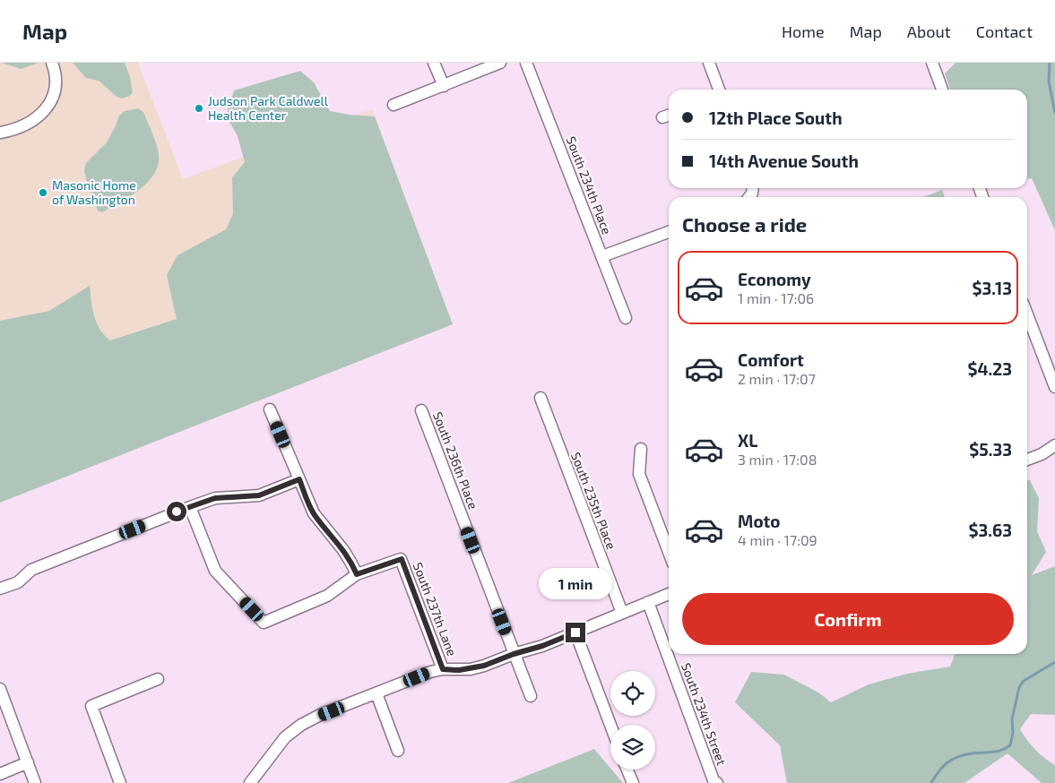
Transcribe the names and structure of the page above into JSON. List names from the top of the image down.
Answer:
{
  "streets": {
    "street": [
      "South 234th Place",
      "South 236th Place",
      "South 235th Place",
      "South 237th Lane",
      "South 234th Street"
    ]
  },
  "places": ["Judson Park Caldwell Health Center", "Masonic Home of Washington"],
  "page": {
    "header": "Map",
    "nav": [
      "Home",
      "Map",
      "About",
      "Contact"
    ],
    "banner": ["12th Place South", "14th Avenue South"],
    "heading": "Choose a ride",
    "list": [
      {
        "name": "Economy",
        "note": "1 min · 17:06",
        "value": "$3.13"
      },
      {
        "name": "Comfort",
        "note": "2 min · 17:07",
        "value": "$4.23"
      },
      {
        "name": "XL",
        "note": "3 min · 17:08",
        "value": "$5.33"
      },
      {
        "name": "Moto",
        "note": "4 min · 17:09",
        "value": "$3.63"
      }
    ],
    "bubble": "1 min",
    "buttons": "Confirm"
  }
}
